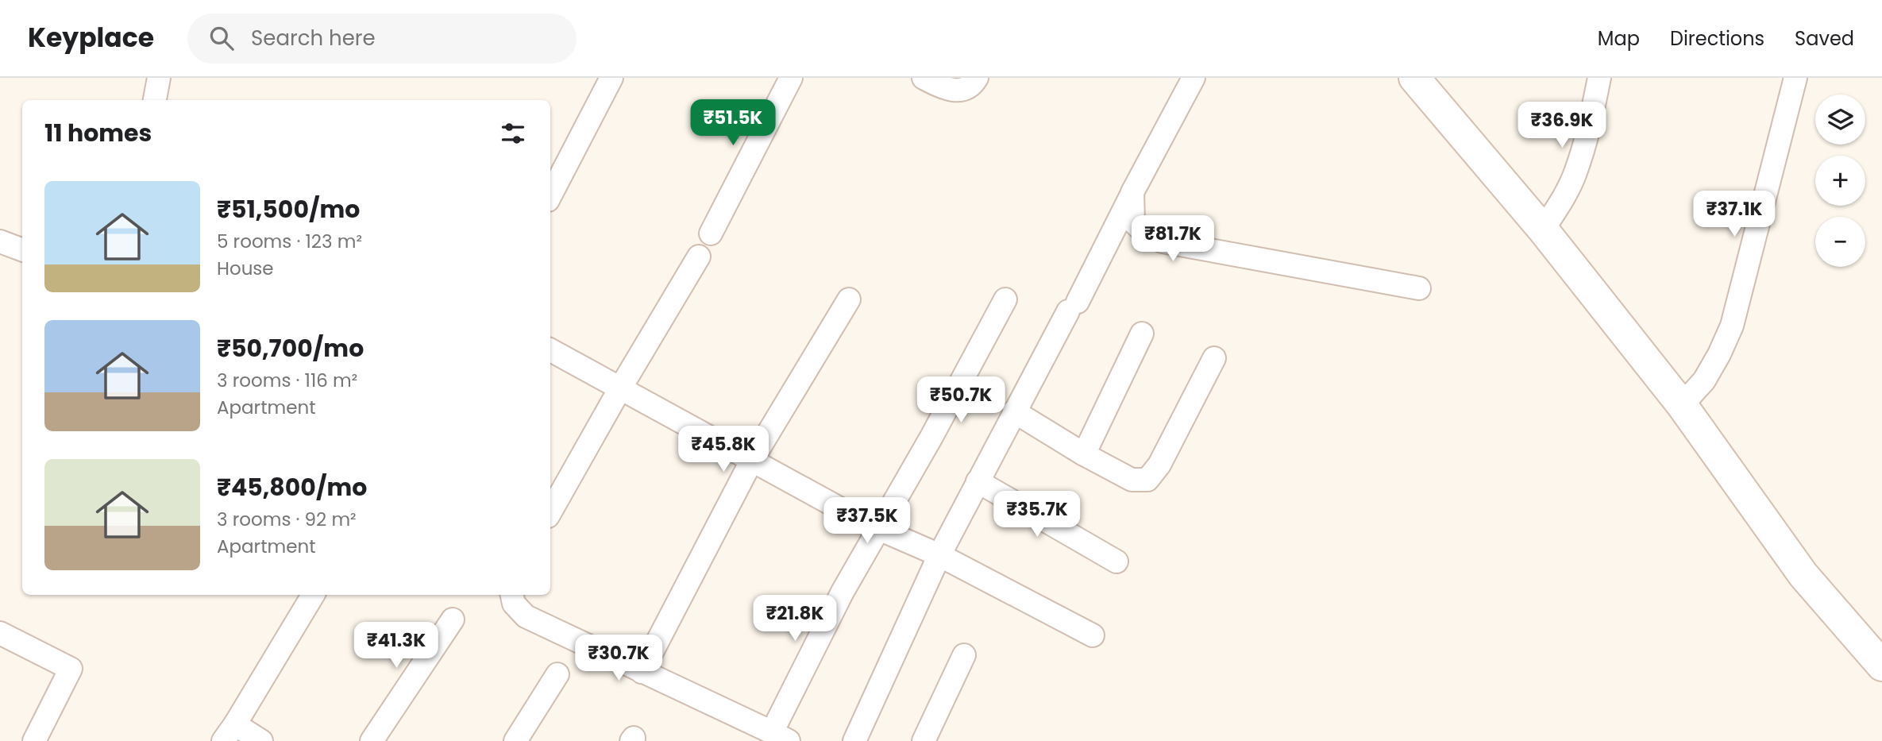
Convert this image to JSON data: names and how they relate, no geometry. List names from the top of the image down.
{
  "page": {
    "header": "Keyplace",
    "search": "Search here",
    "nav": ["Map", "Directions", "Saved"],
    "map_buttons": ["+", "−"],
    "price": [
      "₹51.5K",
      "₹36.9K",
      "₹37.1K",
      "₹81.7K",
      "₹50.7K",
      "₹45.8K",
      "₹35.7K",
      "₹37.5K",
      "₹21.8K",
      "₹41.3K",
      "₹30.7K"
    ],
    "heading": "11 homes",
    "list": [
      {
        "name": "₹51,500/mo",
        "note": "5 rooms · 123 m² · House"
      },
      {
        "name": "₹50,700/mo",
        "note": "3 rooms · 116 m² · Apartment"
      },
      {
        "name": "₹45,800/mo",
        "note": "3 rooms · 92 m² · Apartment"
      }
    ]
  }
}
